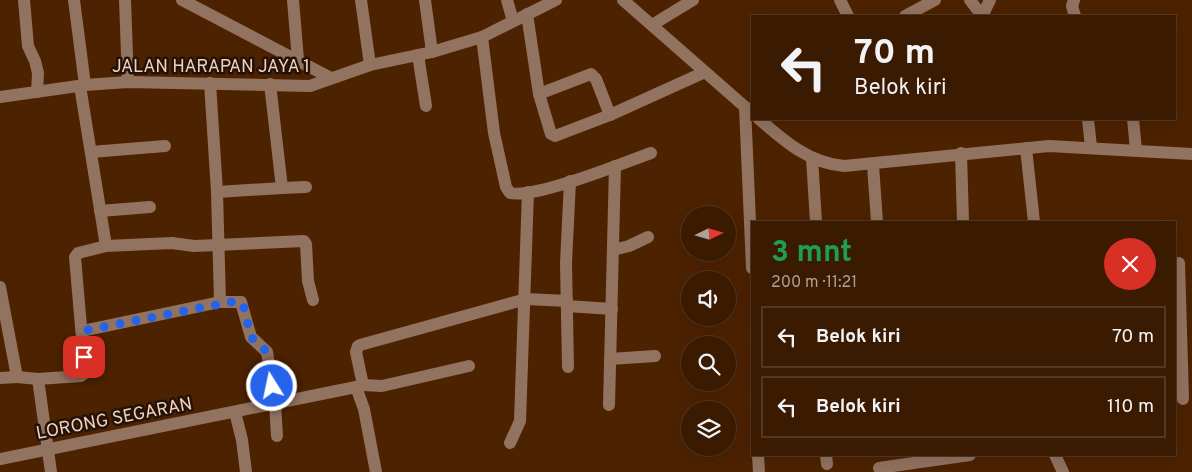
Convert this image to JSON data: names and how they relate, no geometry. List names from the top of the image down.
{
  "streets": {
    "street": ["JALAN HARAPAN JAYA 1", "LORONG SEGARAN"]
  },
  "north": "right",
  "page": {
    "turn": ["70 m", "Belok kiri"],
    "heading": ["3 mnt", "200 m · 11:21"],
    "list": [
      {
        "name": "Belok kiri",
        "value": "70 m"
      },
      {
        "name": "Belok kiri",
        "value": "110 m"
      }
    ]
  }
}
